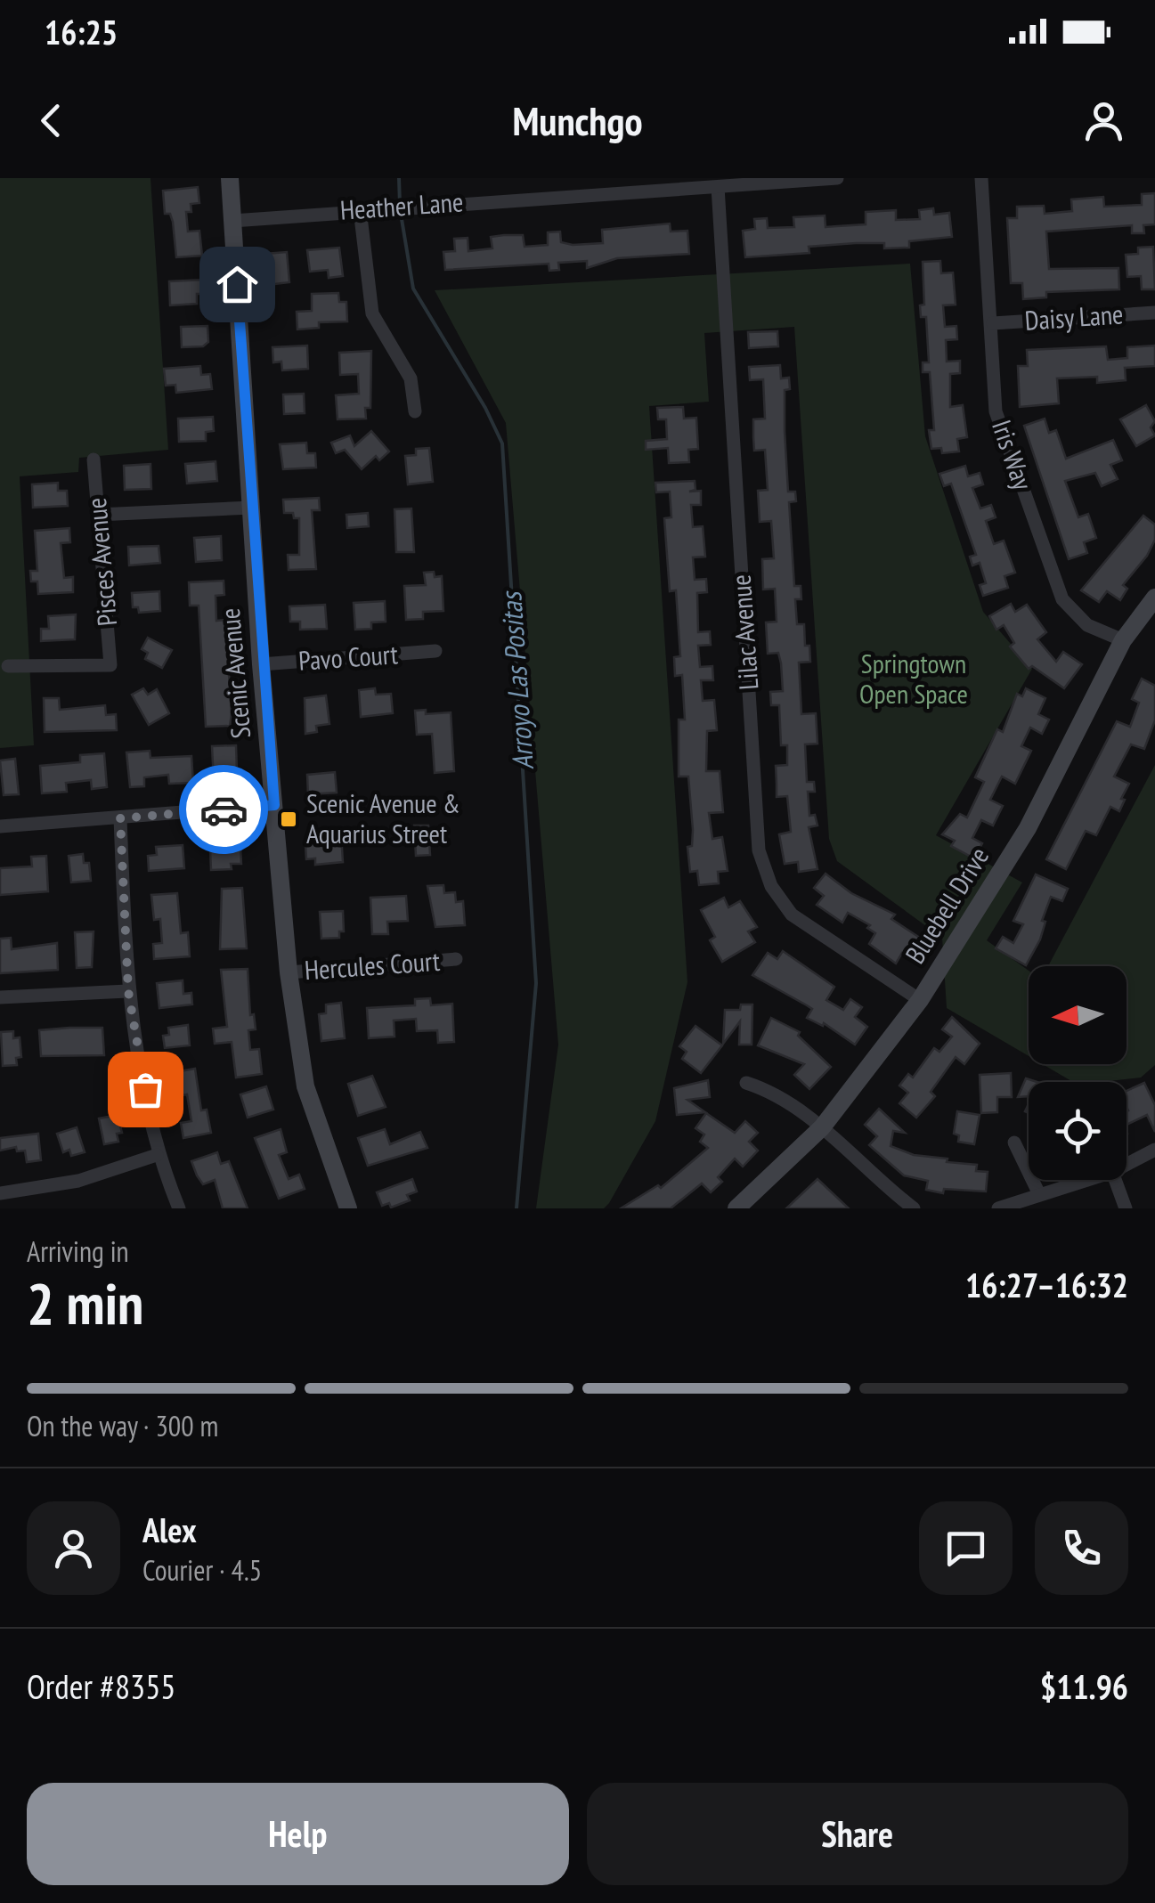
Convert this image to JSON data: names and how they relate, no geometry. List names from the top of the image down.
{
  "streets": {
    "street": [
      "Heather Lane",
      "Daisy Lane",
      "Iris Way",
      "Pisces Avenue",
      "Lilac Avenue",
      "Pavo Court",
      "Scenic Avenue",
      "Bluebell Drive",
      "Hercules Court"
    ]
  },
  "crossings": [
    ["Heather Lane", "Lilac Avenue"],
    ["Heather Lane", "Scenic Avenue"],
    ["Daisy Lane", "Iris Way"],
    ["Iris Way", "Bluebell Drive"],
    ["Lilac Avenue", "Bluebell Drive"],
    ["Pavo Court", "Scenic Avenue"],
    ["Scenic Avenue", "Hercules Court"]
  ],
  "water": ["Arroyo Las Positas"],
  "parks": ["Springtown Open Space"],
  "places": {
    "transit": ["Scenic Avenue & Aquarius Street"]
  },
  "north": "left",
  "page": {
    "status": "16:25",
    "header": "Munchgo",
    "heading": ["2 min", "Arriving in", "16:27–16:32"],
    "panel": [
      "Alex",
      "Courier · 4.5",
      "Order #8355",
      "$11.96"
    ],
    "bar": "On the way · 300 m",
    "buttons": ["Help", "Share"]
  }
}
